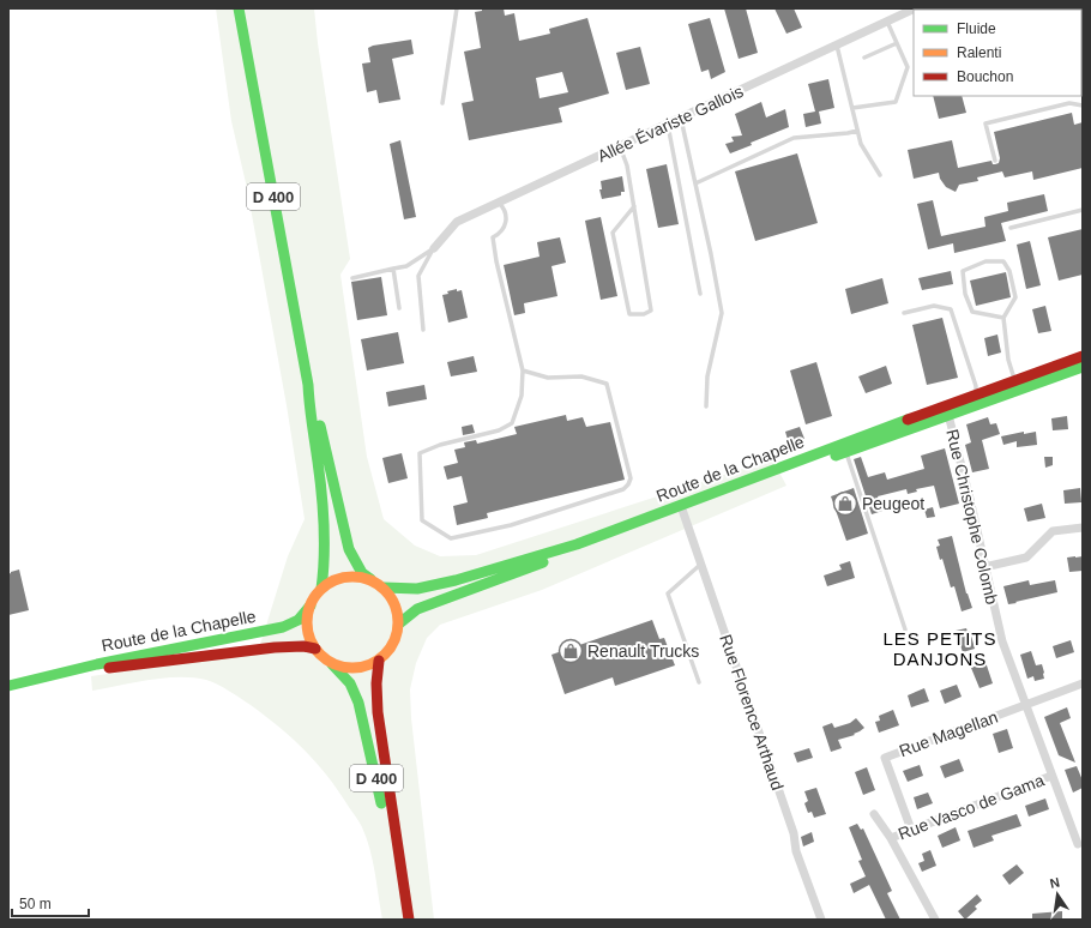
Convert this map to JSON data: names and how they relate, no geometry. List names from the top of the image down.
{
  "streets": {
    "main road": ["D 400", "Route de la Chapelle"],
    "street": [
      "Allée Évariste Gallois",
      "Rue Christophe Colomb",
      "Rue Florence Arthaud",
      "Rue Magellan",
      "Rue Vasco de Gama"
    ]
  },
  "crossings": [
    ["D 400", "Route de la Chapelle"],
    ["Route de la Chapelle", "Rue Christophe Colomb"],
    ["Route de la Chapelle", "Rue Florence Arthaud"],
    ["Rue Christophe Colomb", "Rue Magellan"],
    ["Rue Christophe Colomb", "Rue Vasco de Gama"],
    ["Rue Magellan", "Rue Vasco de Gama"]
  ],
  "districts": ["LES PETITS DANJONS"],
  "places": {
    "shop": ["Peugeot", "Renault Trucks"]
  },
  "legend": ["Fluide", "Ralenti", "Bouchon"],
  "scale_bar": "50 m",
  "north": "top"
}
